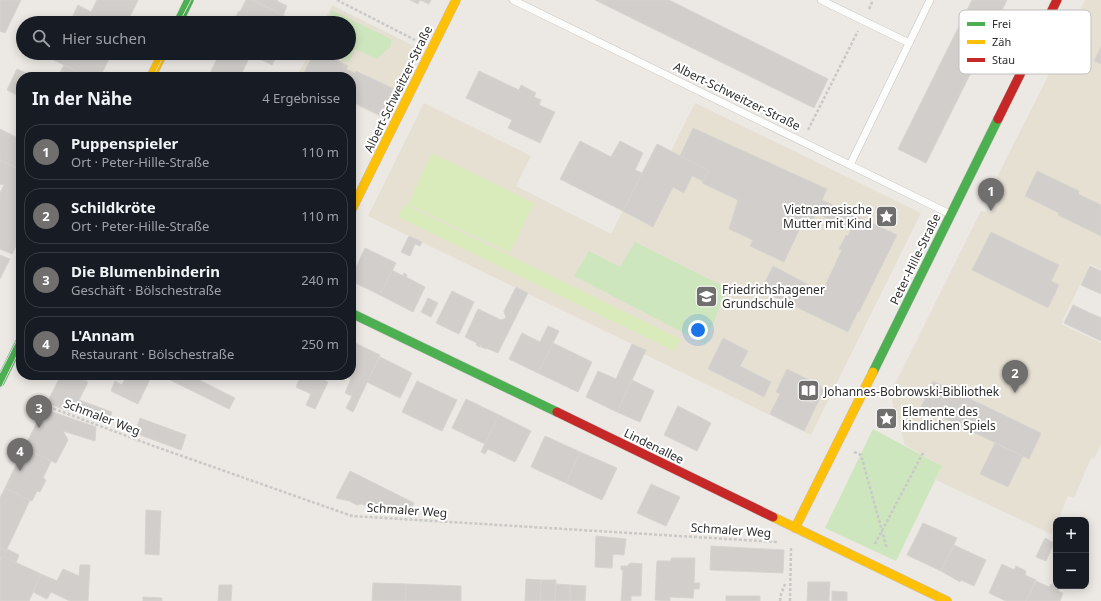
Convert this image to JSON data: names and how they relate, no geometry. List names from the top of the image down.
{
  "streets": {
    "street": ["Albert-Schweitzer-Straße", "Peter-Hille-Straße", "Lindenallee"],
    "path": ["Schmaler Weg"]
  },
  "crossings": [
    ["Albert-Schweitzer-Straße", "Peter-Hille-Straße"],
    ["Peter-Hille-Straße", "Lindenallee"]
  ],
  "places": {
    "place": ["Vietnamesische Mutter mit Kind", "Elemente des kindlichen Spiels"],
    "school or university": ["Friedrichshagener Grundschule"],
    "library": ["Johannes-Bobrowski-Bibliothek"]
  },
  "legend": ["Frei", "Zäh", "Stau"],
  "page": {
    "search": "Hier suchen",
    "heading": ["In der Nähe", "4 Ergebnisse"],
    "list": [
      {
        "mark": "1",
        "name": "Puppenspieler",
        "note": "Ort · Peter-Hille-Straße",
        "value": "110 m"
      },
      {
        "mark": "2",
        "name": "Schildkröte",
        "note": "Ort · Peter-Hille-Straße",
        "value": "110 m"
      },
      {
        "mark": "3",
        "name": "Die Blumenbinderin",
        "note": "Geschäft · Bölschestraße",
        "value": "240 m"
      },
      {
        "mark": "4",
        "name": "L'Annam",
        "note": "Restaurant · Bölschestraße",
        "value": "250 m"
      }
    ],
    "pins": [
      "1",
      "2",
      "3",
      "4"
    ],
    "map_buttons": ["+", "−"]
  }
}
